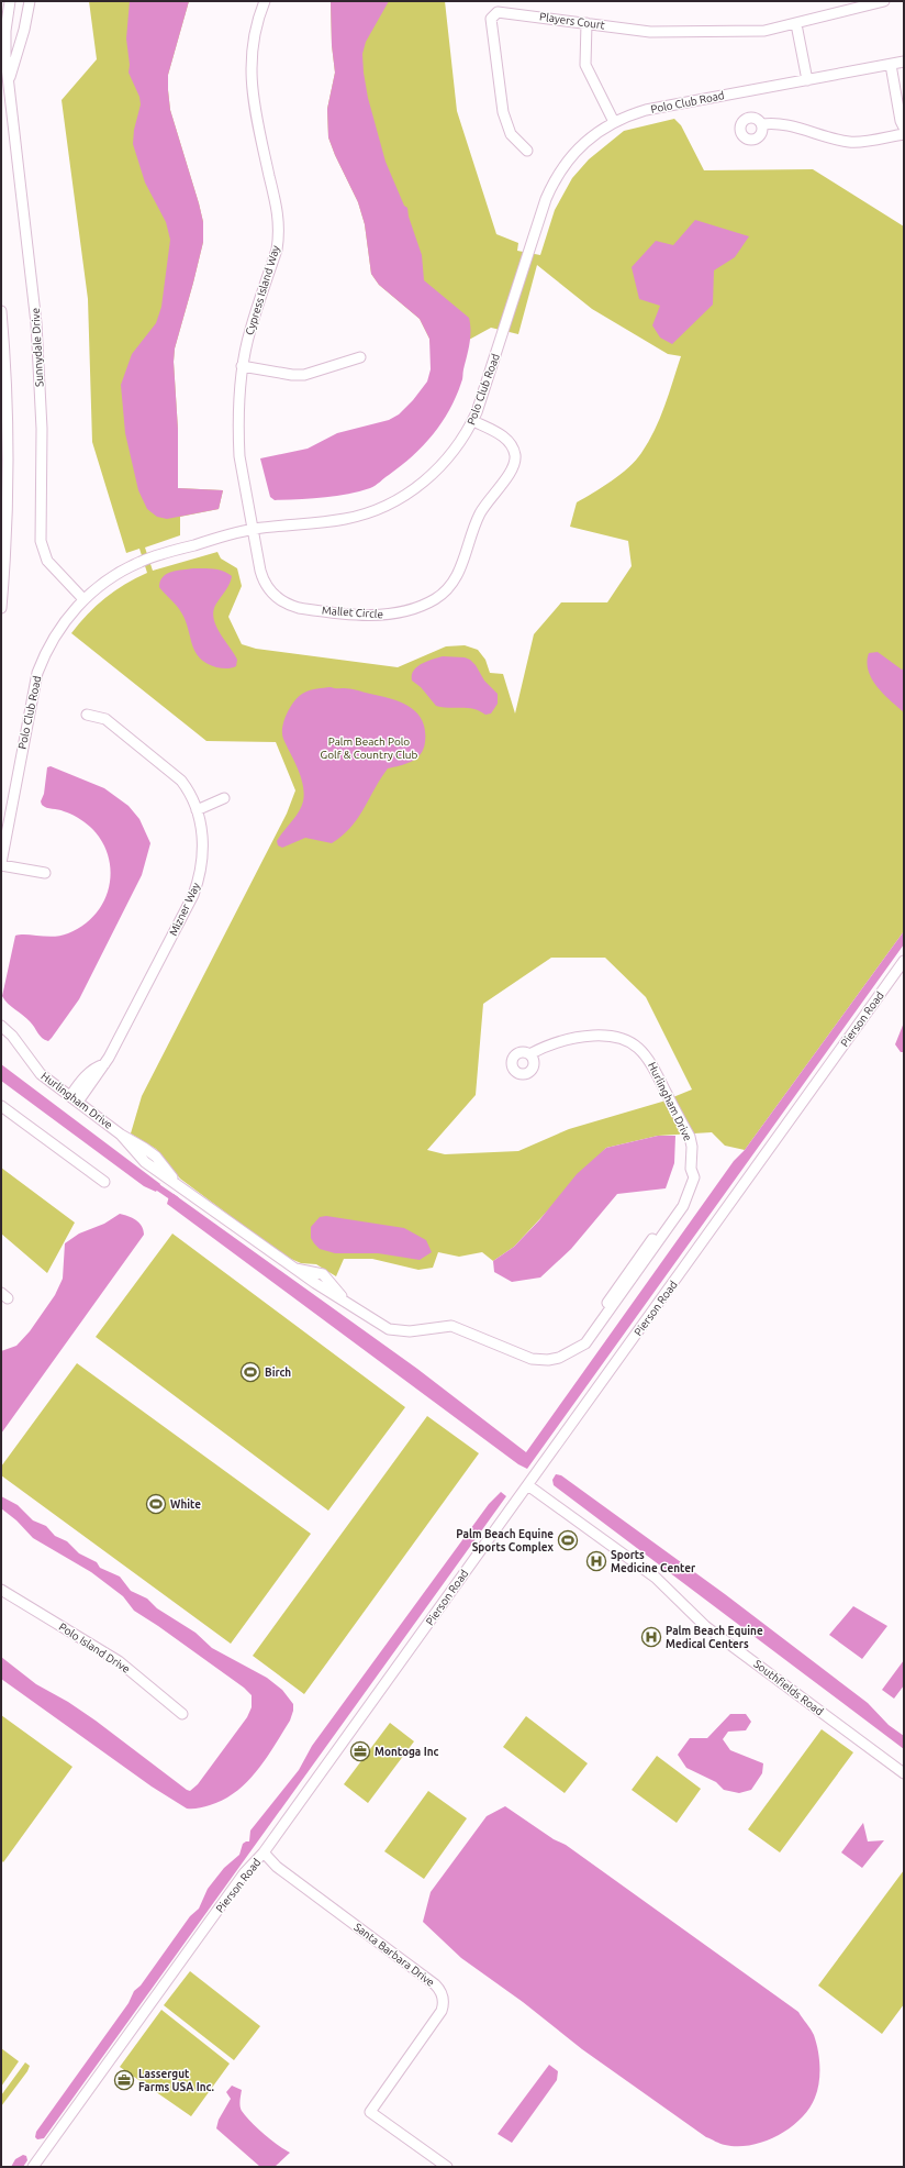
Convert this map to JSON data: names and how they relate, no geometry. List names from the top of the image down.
{
  "streets": {
    "street": [
      "Players Court",
      "Polo Club Road",
      "Cypress Island Way",
      "Sunnydale Drive",
      "Mallet Circle",
      "Mizner Way",
      "Pierson Road",
      "Hurlingham Drive",
      "Polo Island Drive",
      "Southfields Road",
      "Santa Barbara Drive"
    ]
  },
  "crossings": [
    ["Polo Club Road", "Cypress Island Way"],
    ["Polo Club Road", "Sunnydale Drive"],
    ["Polo Club Road", "Mallet Circle"],
    ["Cypress Island Way", "Mallet Circle"],
    ["Mizner Way", "Hurlingham Drive"],
    ["Pierson Road", "Southfields Road"],
    ["Pierson Road", "Santa Barbara Drive"]
  ],
  "parks": ["Palm Beach Polo Golf & Country Club"],
  "places": {
    "sports": ["Birch", "White", "Palm Beach Equine Sports Complex"],
    "hospital": ["Sports Medicine Center", "Palm Beach Equine Medical Centers"],
    "office": ["Montoga Inc", "Lassergut Farms USA Inc."]
  }
}
